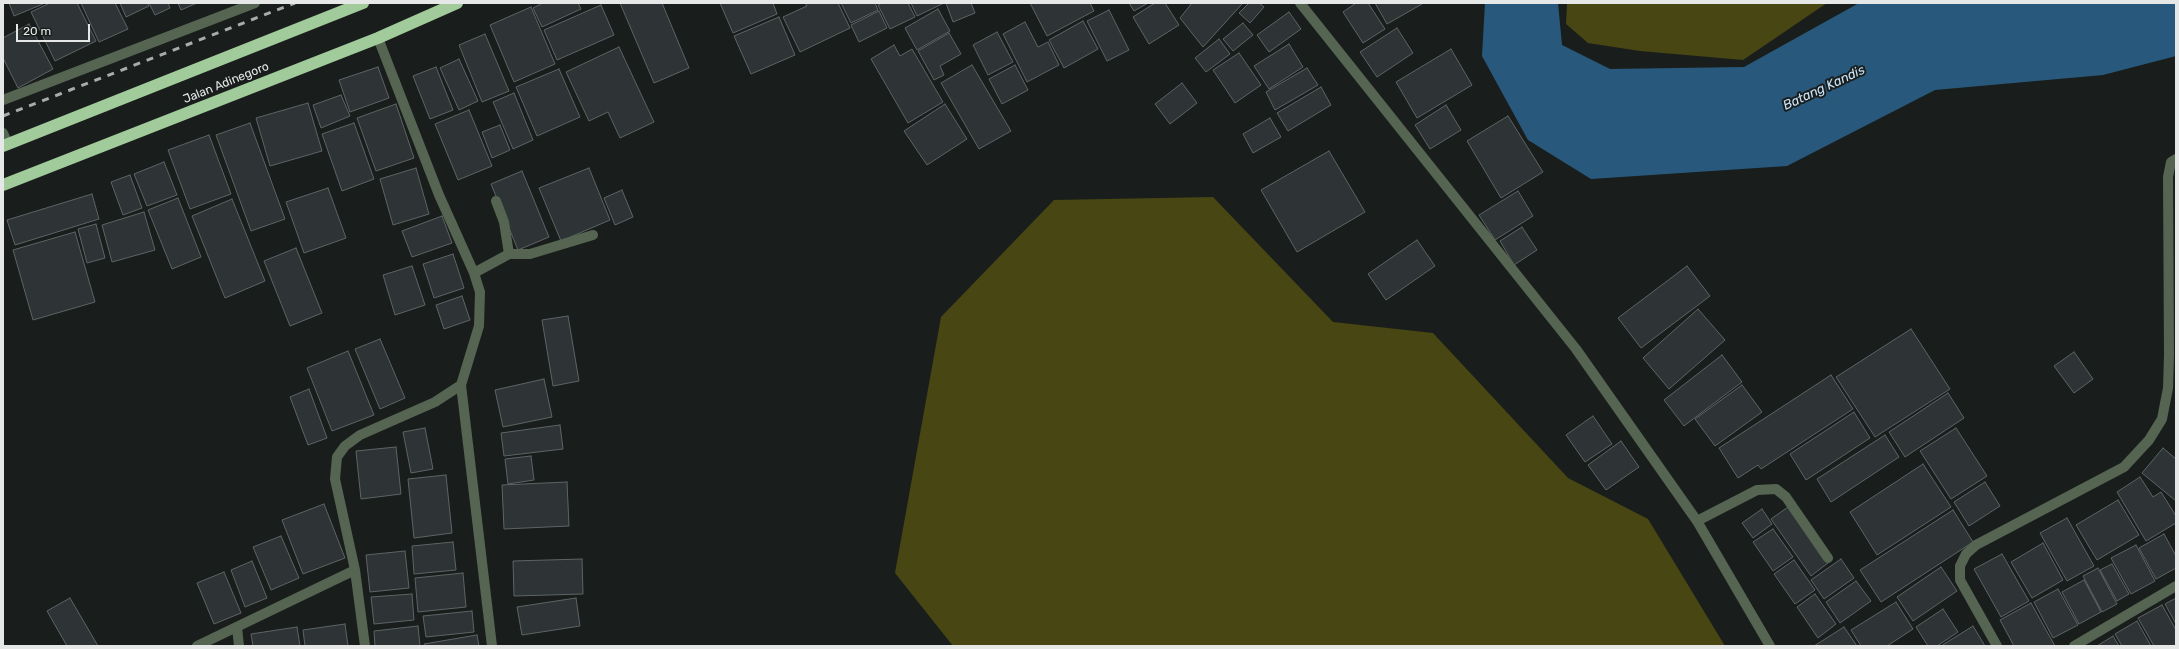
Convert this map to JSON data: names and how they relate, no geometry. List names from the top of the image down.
{
  "streets": {
    "highway": ["Jalan Adinegoro"]
  },
  "water": ["Batang Kandis"],
  "scale_bar": "20 m"
}
